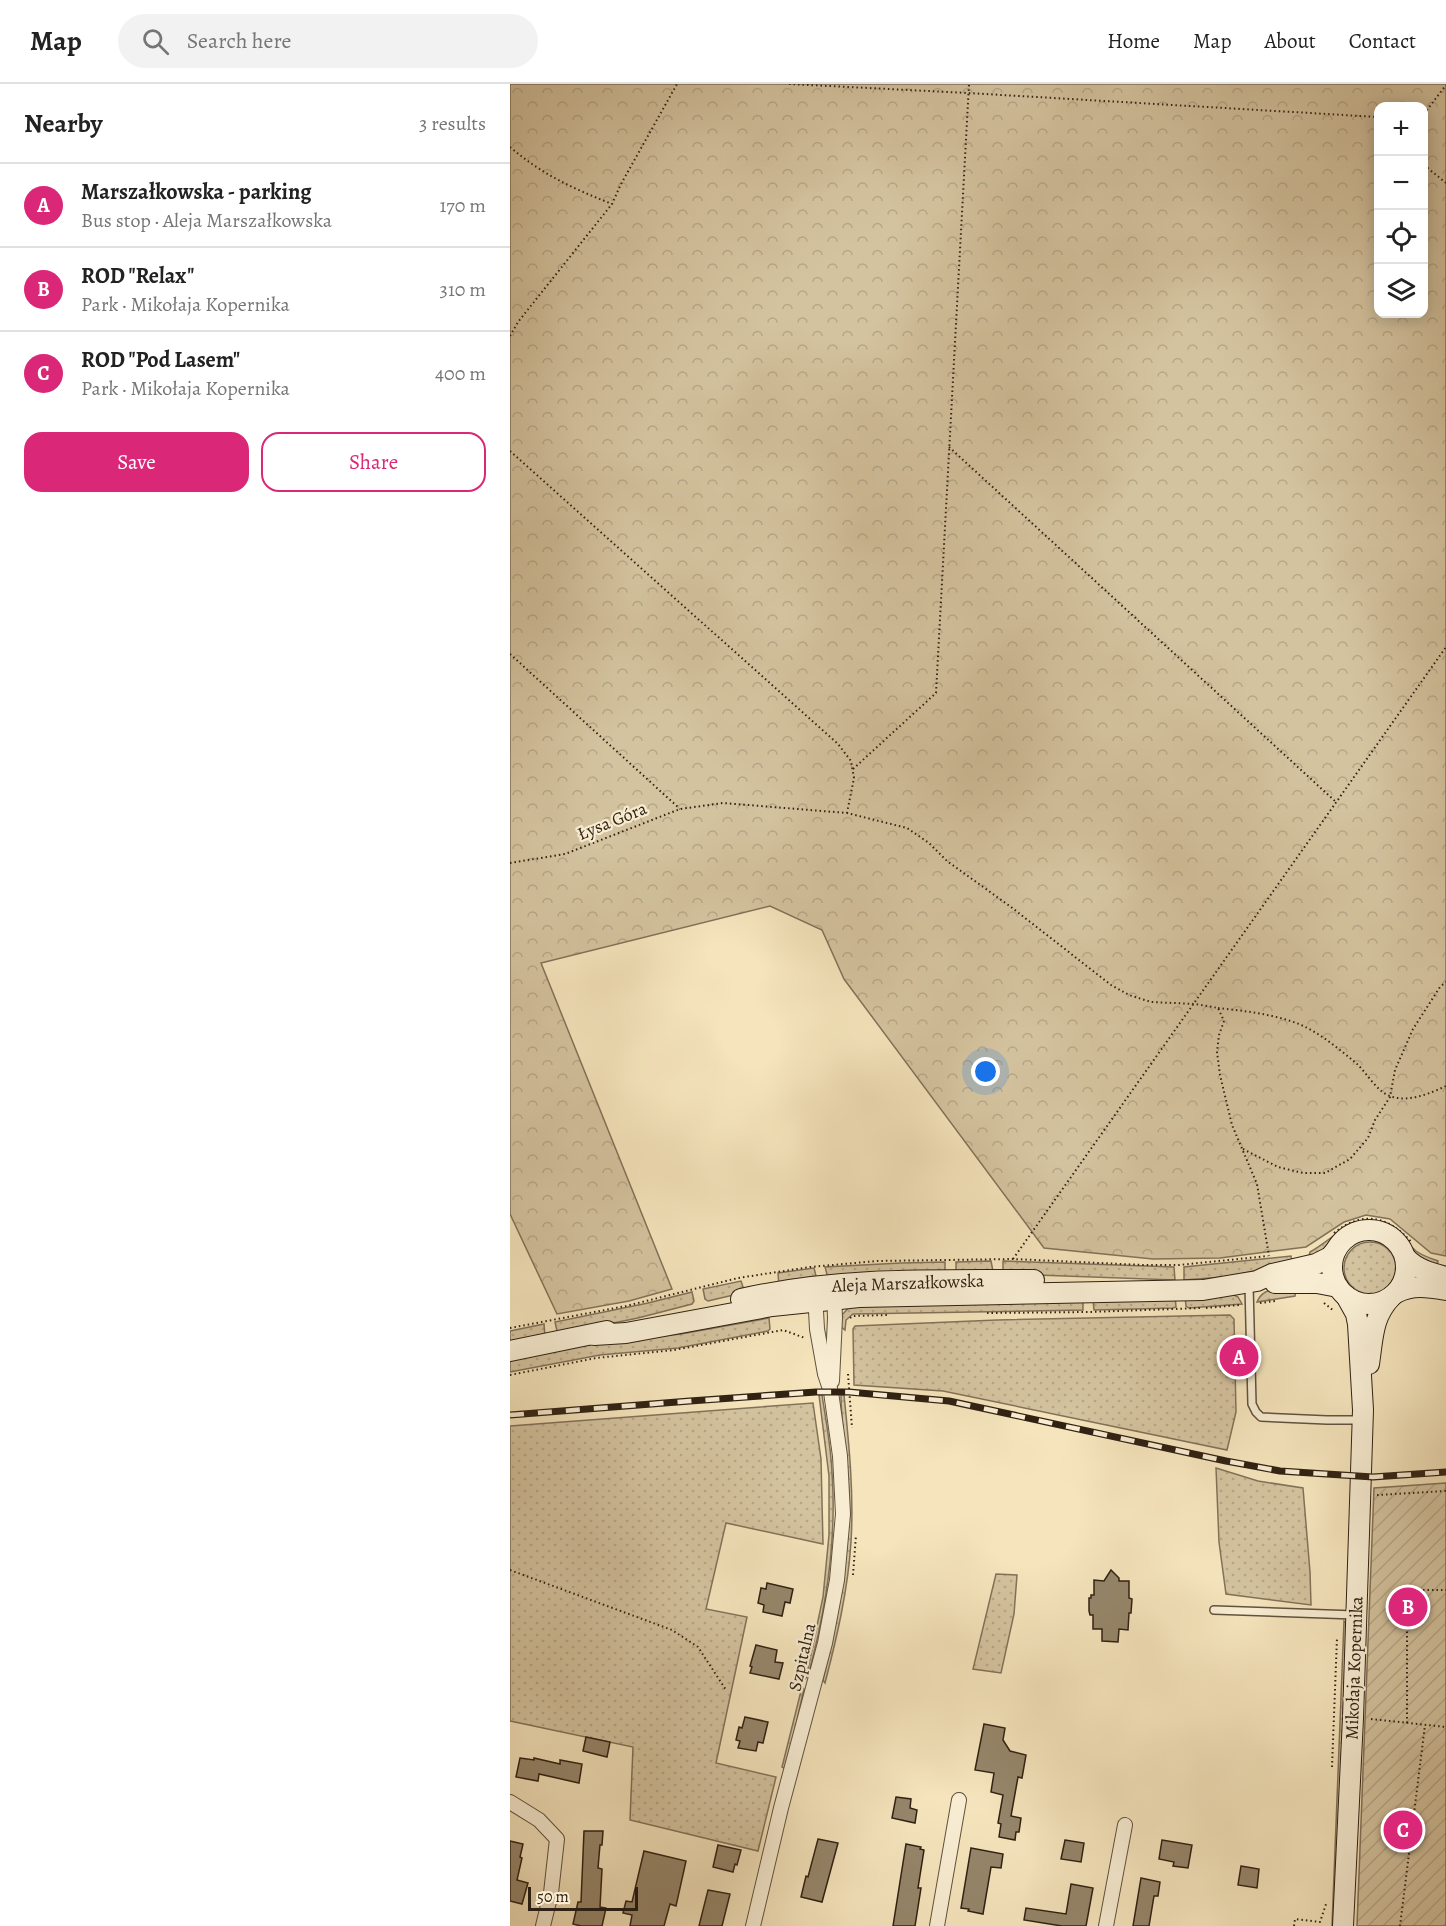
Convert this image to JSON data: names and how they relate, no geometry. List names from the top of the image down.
{
  "streets": {
    "main road": ["Aleja Marszałkowska", "Mikołaja Kopernika"],
    "street": ["Szpitalna"],
    "path": ["Łysa Góra"]
  },
  "crossings": [
    ["Aleja Marszałkowska", "Szpitalna"],
    ["Aleja Marszałkowska", "Mikołaja Kopernika"]
  ],
  "scale_bar": "50 m",
  "page": {
    "header": "Map",
    "search": "Search here",
    "nav": [
      "Home",
      "Map",
      "About",
      "Contact"
    ],
    "heading": ["Nearby", "3 results"],
    "map_buttons": ["+", "−"],
    "list": [
      {
        "mark": "A",
        "name": "Marszałkowska - parking",
        "note": "Bus stop · Aleja Marszałkowska",
        "value": "170 m"
      },
      {
        "mark": "B",
        "name": "ROD \"Relax\"",
        "note": "Park · Mikołaja Kopernika",
        "value": "310 m"
      },
      {
        "mark": "C",
        "name": "ROD \"Pod Lasem\"",
        "note": "Park · Mikołaja Kopernika",
        "value": "400 m"
      }
    ],
    "buttons": ["Save", "Share"],
    "pins": ["A", "B", "C"],
    "scale": "50 m"
  }
}
